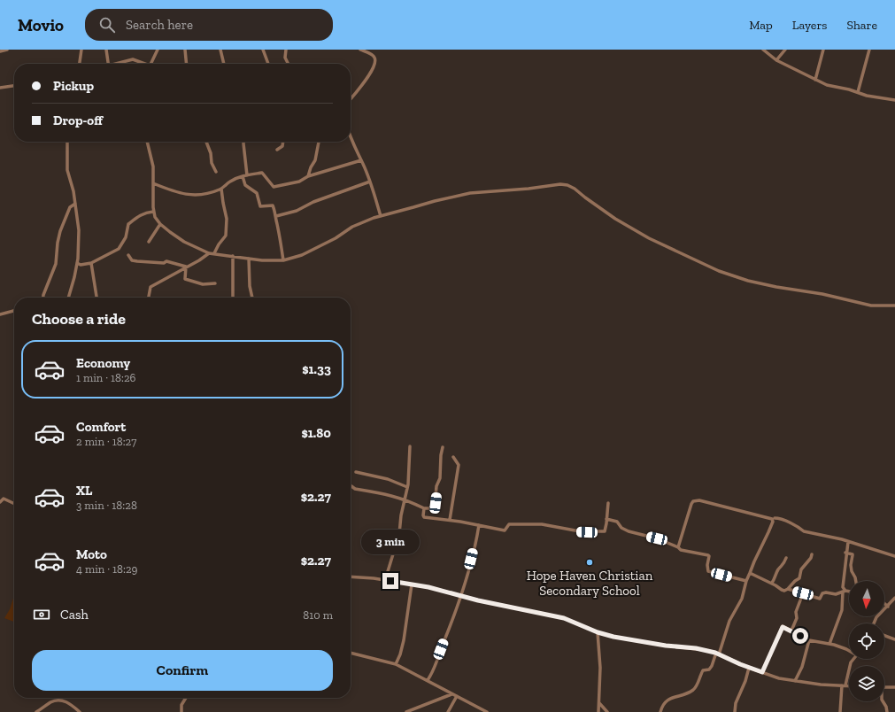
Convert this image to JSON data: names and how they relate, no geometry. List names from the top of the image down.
{
  "places": ["Hope Haven Christian Secondary School"],
  "north": "bottom",
  "page": {
    "header": "Movio",
    "search": "Search here",
    "nav": ["Map", "Layers", "Share"],
    "banner": ["Pickup", "Drop-off"],
    "heading": "Choose a ride",
    "list": [
      {
        "name": "Economy",
        "note": "1 min · 18:26",
        "value": "$1.33"
      },
      {
        "name": "Comfort",
        "note": "2 min · 18:27",
        "value": "$1.80"
      },
      {
        "name": "XL",
        "note": "3 min · 18:28",
        "value": "$2.27"
      },
      {
        "name": "Moto",
        "note": "4 min · 18:29",
        "value": "$2.27"
      }
    ],
    "bubble": "3 min",
    "pay": ["Cash", "810 m"],
    "buttons": "Confirm"
  }
}
